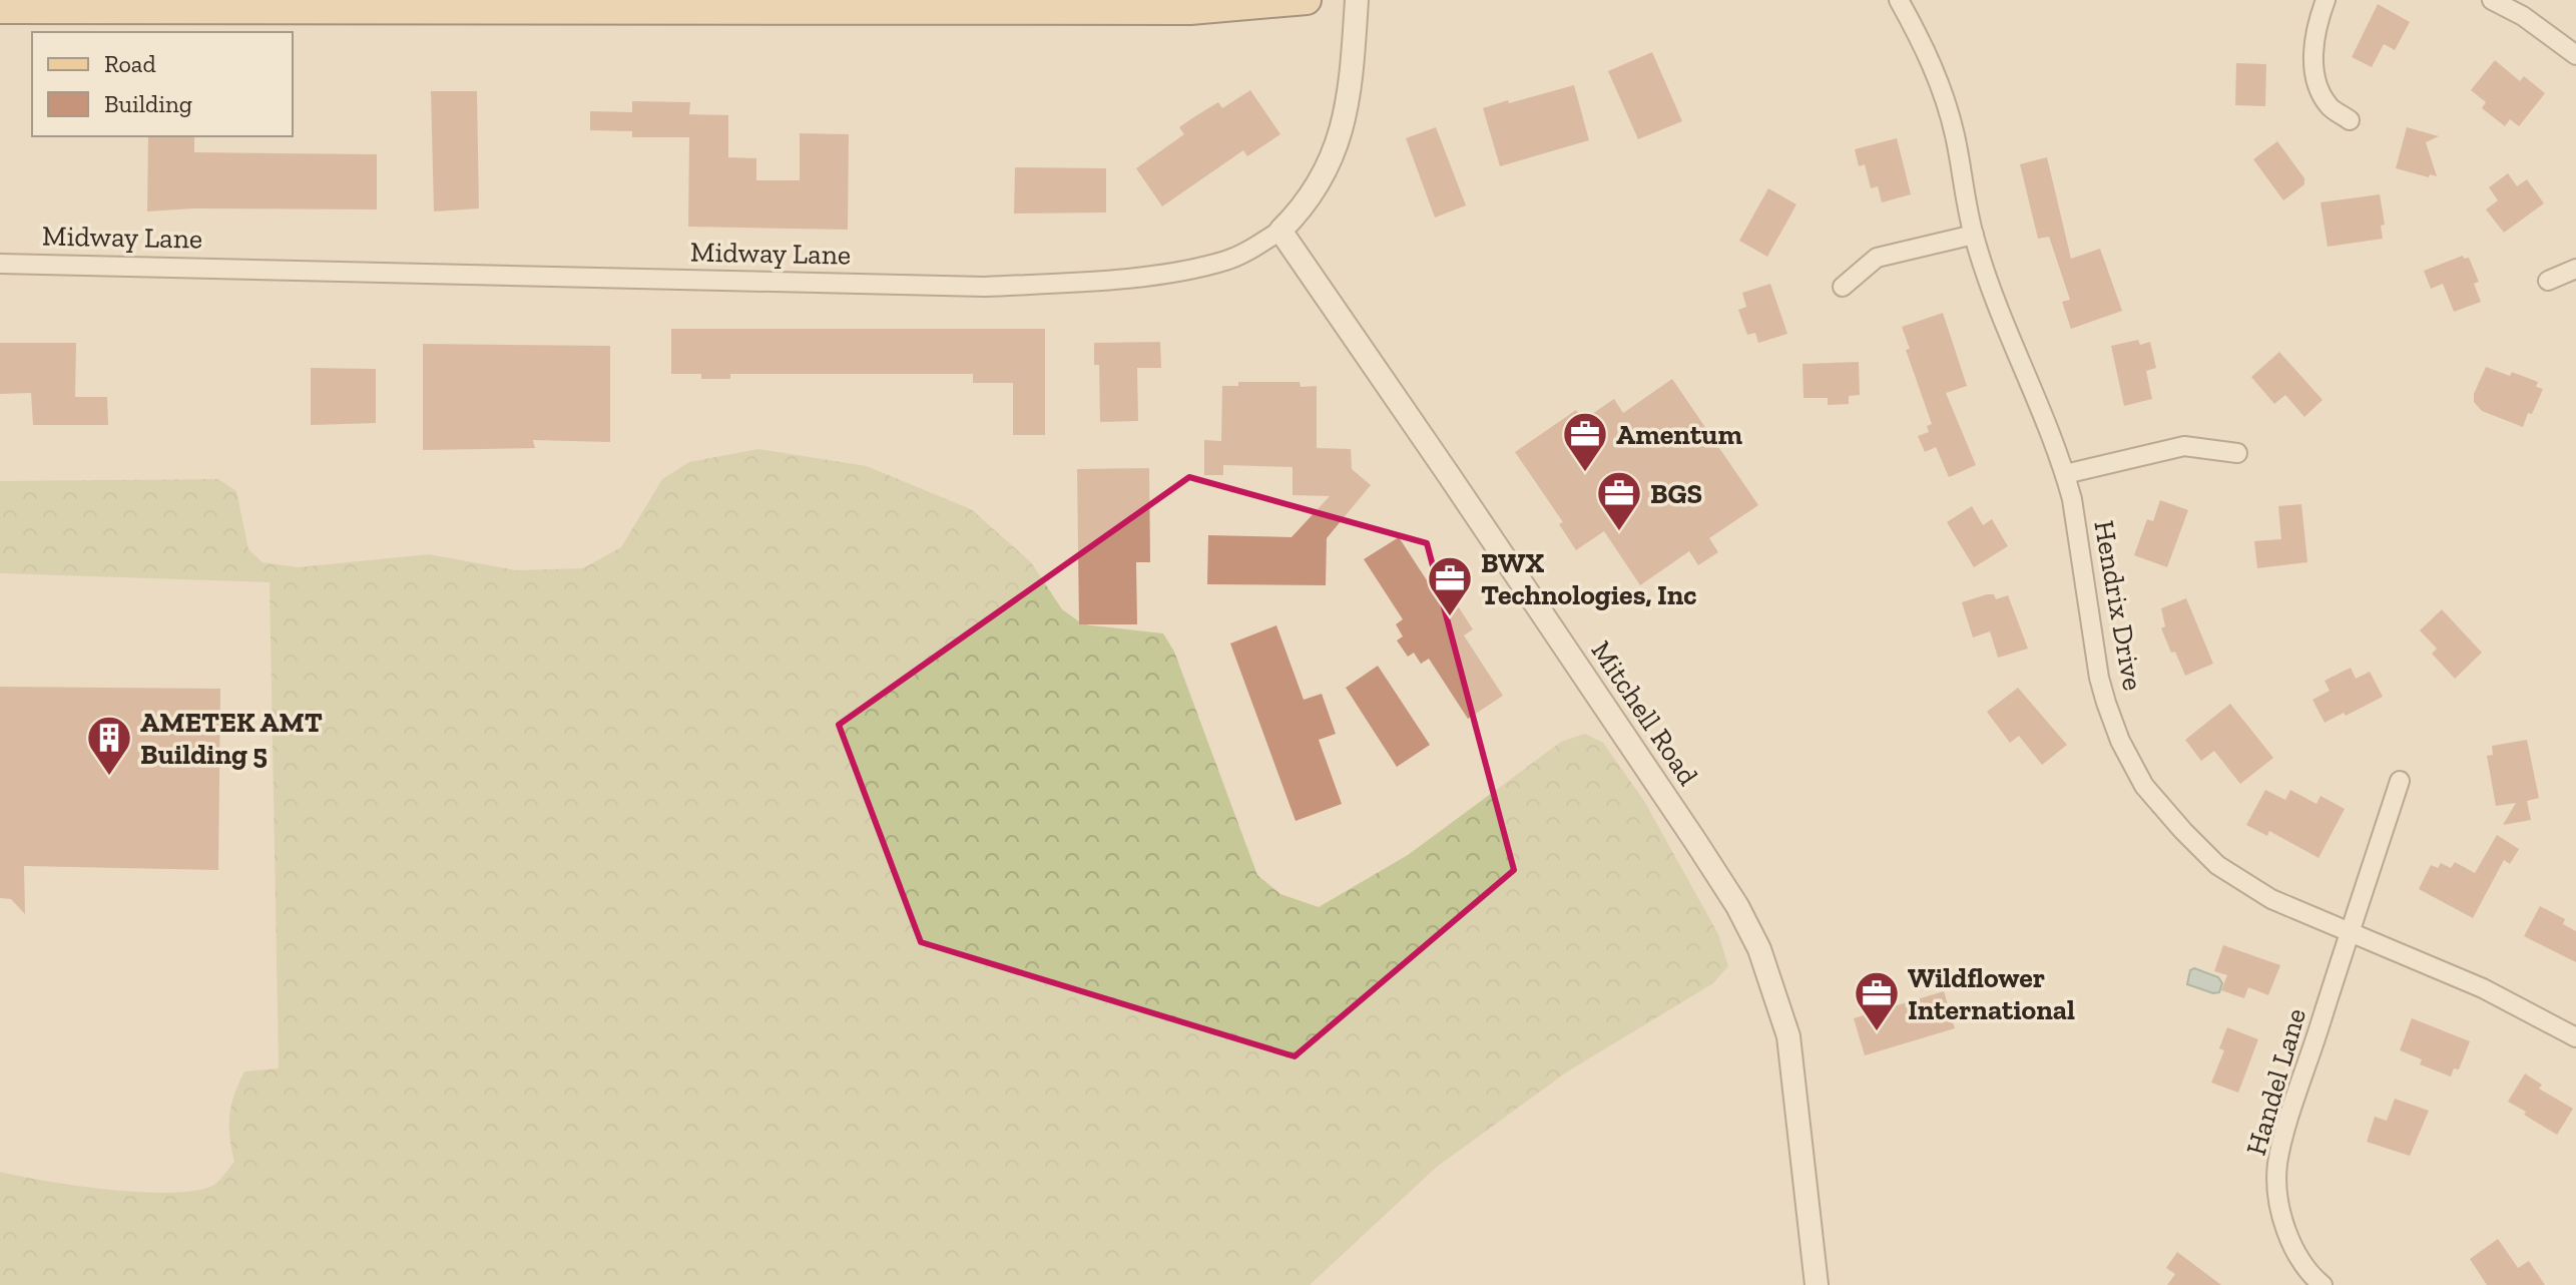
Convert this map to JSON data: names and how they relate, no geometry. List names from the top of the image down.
{
  "streets": {
    "street": [
      "Midway Lane",
      "Hendrix Drive",
      "Mitchell Road",
      "Handel Lane"
    ]
  },
  "crossings": [
    ["Midway Lane", "Mitchell Road"],
    ["Hendrix Drive", "Handel Lane"]
  ],
  "places": {
    "office": [
      "Amentum",
      "BGS",
      "BWX Technologies, Inc",
      "Wildflower International"
    ],
    "building": ["AMETEK AMT Building 5"]
  },
  "legend": ["Road", "Building"]
}
